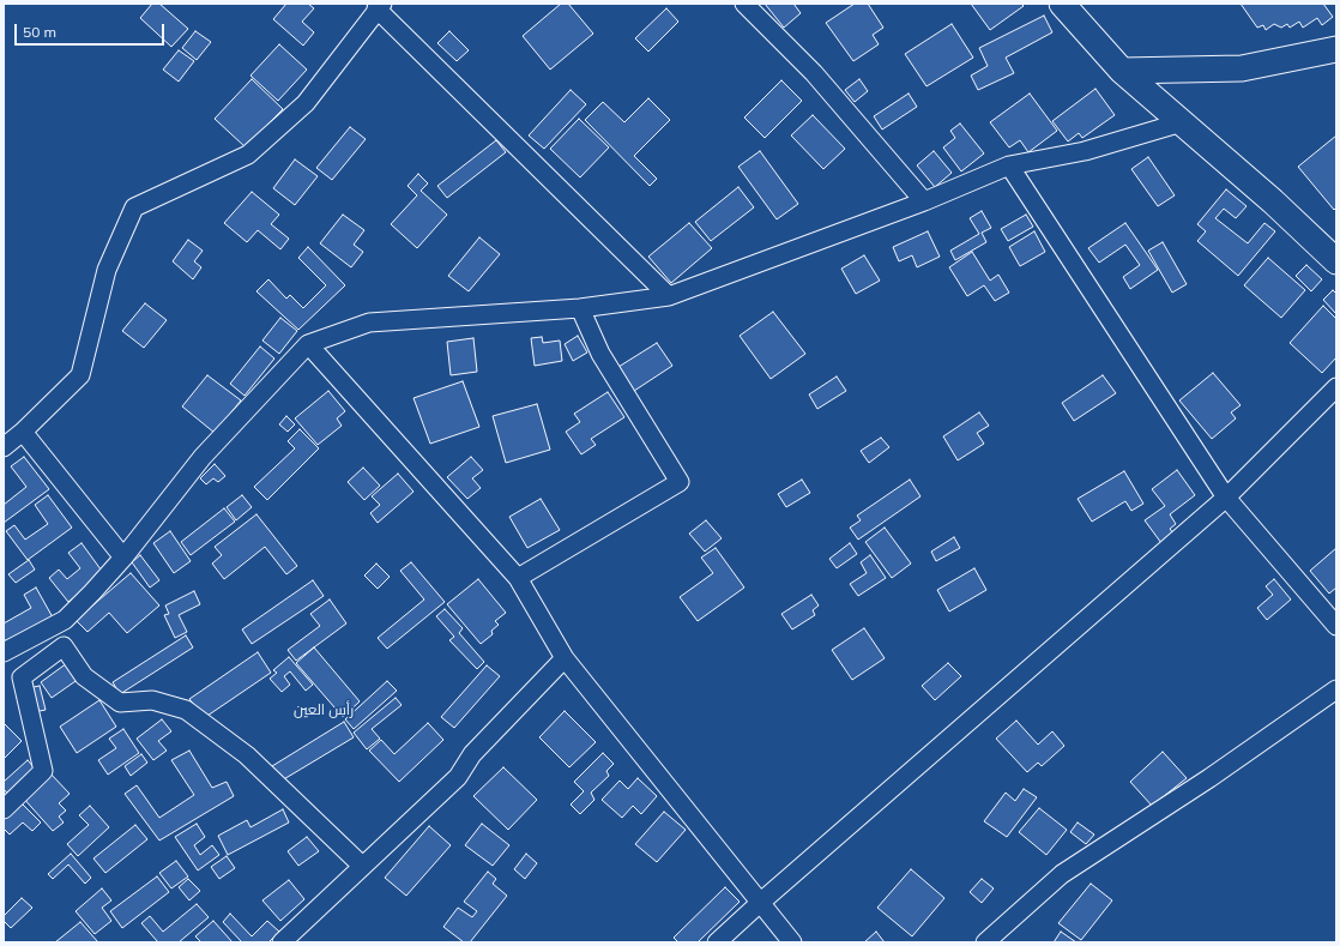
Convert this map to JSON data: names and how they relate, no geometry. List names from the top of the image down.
{
  "districts": ["رأس العين"],
  "scale_bar": "50 m"
}
